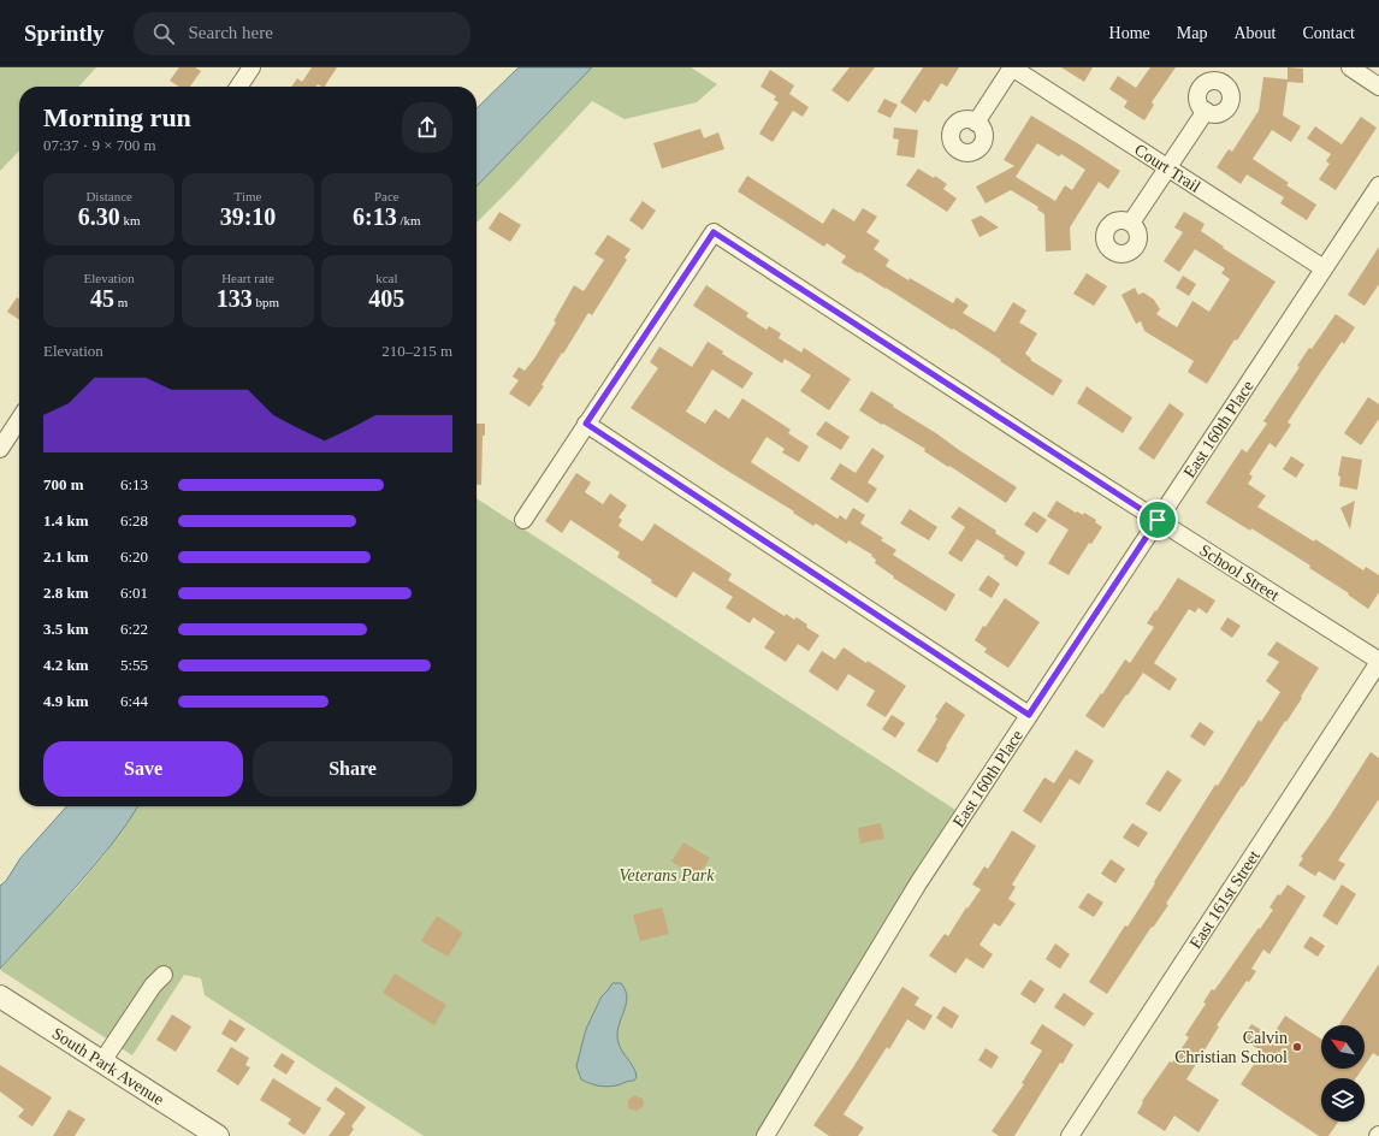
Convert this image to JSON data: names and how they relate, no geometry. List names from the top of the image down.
{
  "streets": {
    "street": [
      "Court Trail",
      "East 160th Place",
      "School Street",
      "East 161st Street",
      "South Park Avenue"
    ]
  },
  "crossings": [
    ["Court Trail", "East 160th Place"],
    ["East 160th Place", "School Street"],
    ["School Street", "East 161st Street"]
  ],
  "parks": ["Veterans Park"],
  "places": ["Calvin Christian School"],
  "north": "top left",
  "page": {
    "header": "Sprintly",
    "search": "Search here",
    "nav": [
      "Home",
      "Map",
      "About",
      "Contact"
    ],
    "heading": ["Morning run", "07:37 · 9 × 700 m"],
    "stats": [
      ["Distance", "6.30 km"],
      ["Time", "39:10"],
      ["Pace", "6:13 /km"],
      ["Elevation", "45 m"],
      ["Heart rate", "133 bpm"],
      ["kcal", "405"]
    ],
    "chart": ["Elevation", "210–215 m"],
    "list": [
      {
        "name": "700 m",
        "note": "6:13"
      },
      {
        "name": "1.4 km",
        "note": "6:28"
      },
      {
        "name": "2.1 km",
        "note": "6:20"
      },
      {
        "name": "2.8 km",
        "note": "6:01"
      },
      {
        "name": "3.5 km",
        "note": "6:22"
      },
      {
        "name": "4.2 km",
        "note": "5:55"
      },
      {
        "name": "4.9 km",
        "note": "6:44"
      }
    ],
    "buttons": ["Save", "Share"]
  }
}
